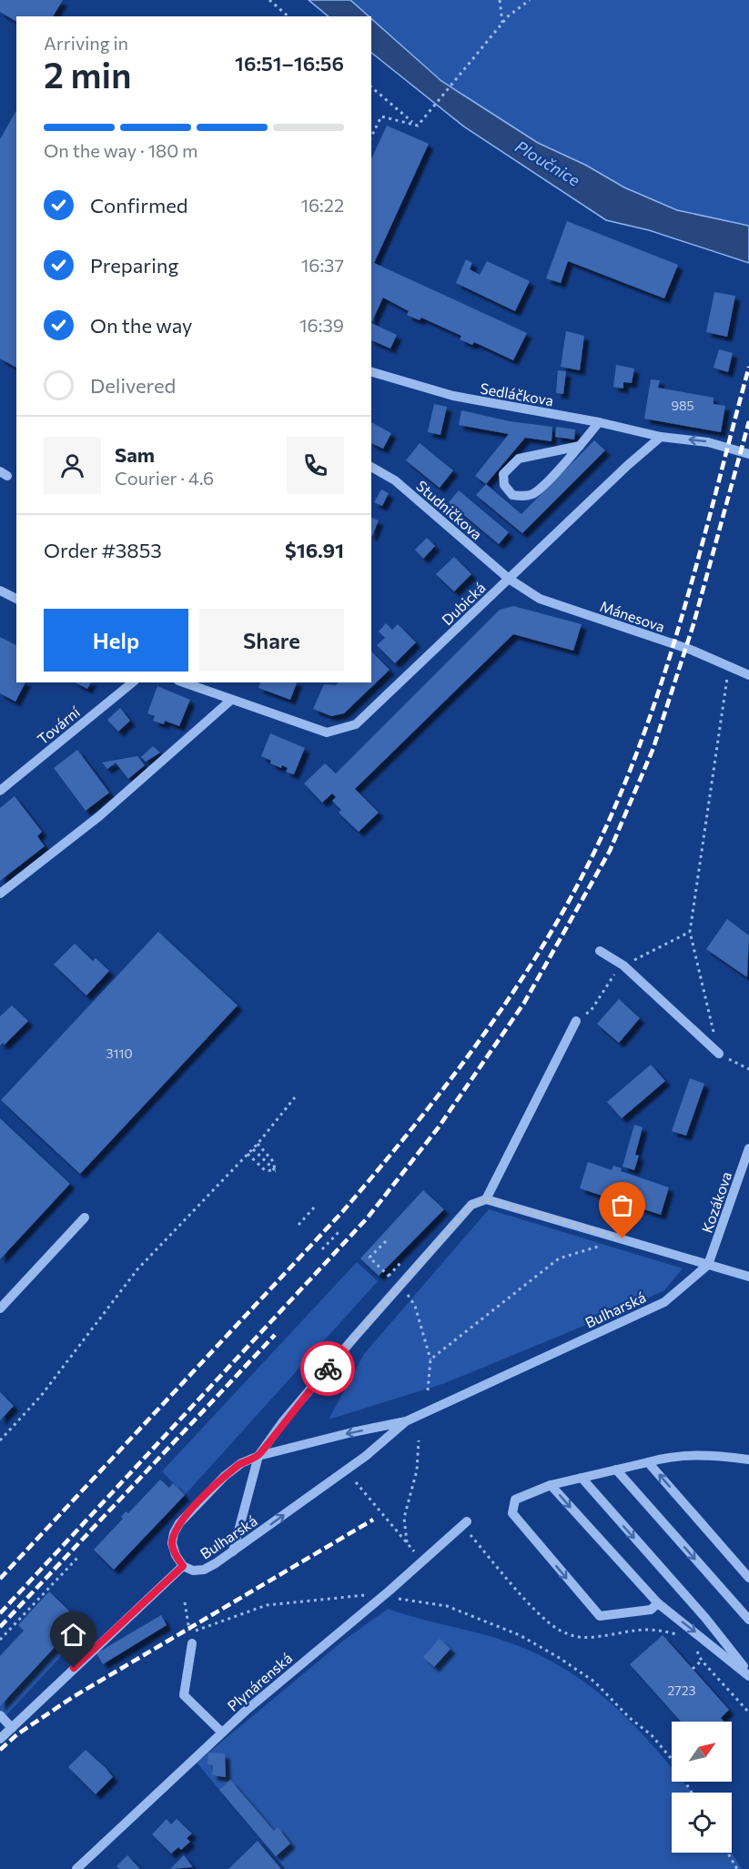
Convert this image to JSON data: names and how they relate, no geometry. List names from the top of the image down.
{
  "streets": {
    "street": [
      "Sedláčkova",
      "Studničkova",
      "Dubická",
      "Mánesova",
      "Tovární",
      "Kozákova",
      "Bulharská",
      "Plynárenská"
    ]
  },
  "crossings": [
    ["Sedláčkova", "Dubická"],
    ["Studničkova", "Dubická"],
    ["Studničkova", "Mánesova"],
    ["Dubická", "Mánesova"],
    ["Kozákova", "Bulharská"]
  ],
  "water": ["Ploučnice"],
  "house_numbers": ["985", "3110", "2723"],
  "north": "top right",
  "page": {
    "heading": ["2 min", "Arriving in", "16:51–16:56"],
    "panel": [
      "Sam",
      "Courier · 4.6",
      "Order #3853",
      "$16.91"
    ],
    "bar": "On the way · 180 m",
    "list": [
      ["Confirmed", "16:22"],
      ["Preparing", "16:37"],
      ["On the way", "16:39"],
      "Delivered"
    ],
    "buttons": ["Help", "Share"]
  }
}
